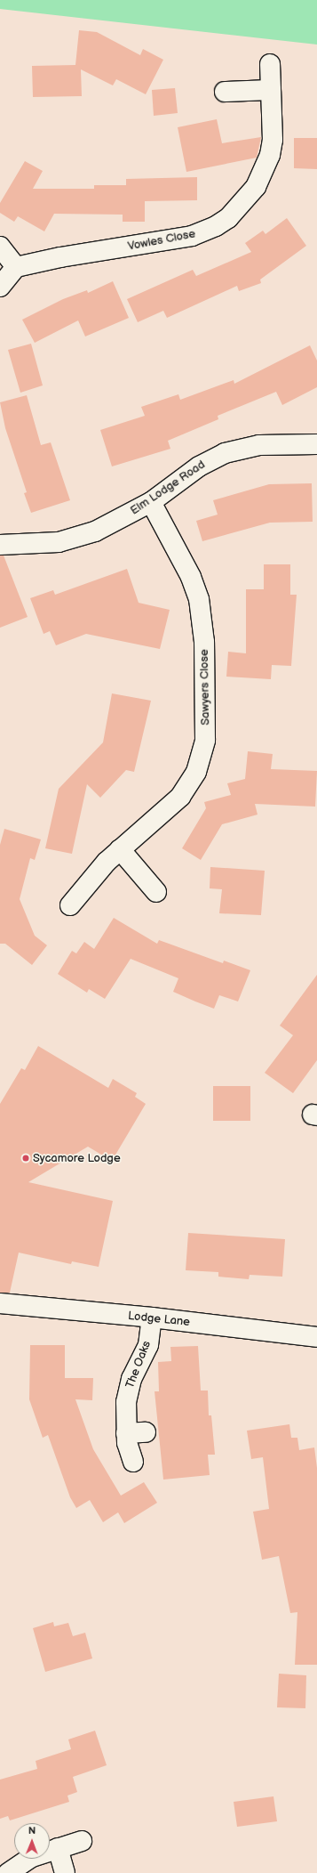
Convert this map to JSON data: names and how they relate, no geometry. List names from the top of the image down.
{
  "streets": {
    "street": [
      "Vowles Close",
      "Elm Lodge Road",
      "Sawyers Close",
      "Lodge Lane",
      "The Oaks"
    ]
  },
  "crossings": [
    ["Elm Lodge Road", "Sawyers Close"],
    ["Lodge Lane", "The Oaks"]
  ],
  "places": ["Sycamore Lodge"],
  "north": "top"
}
